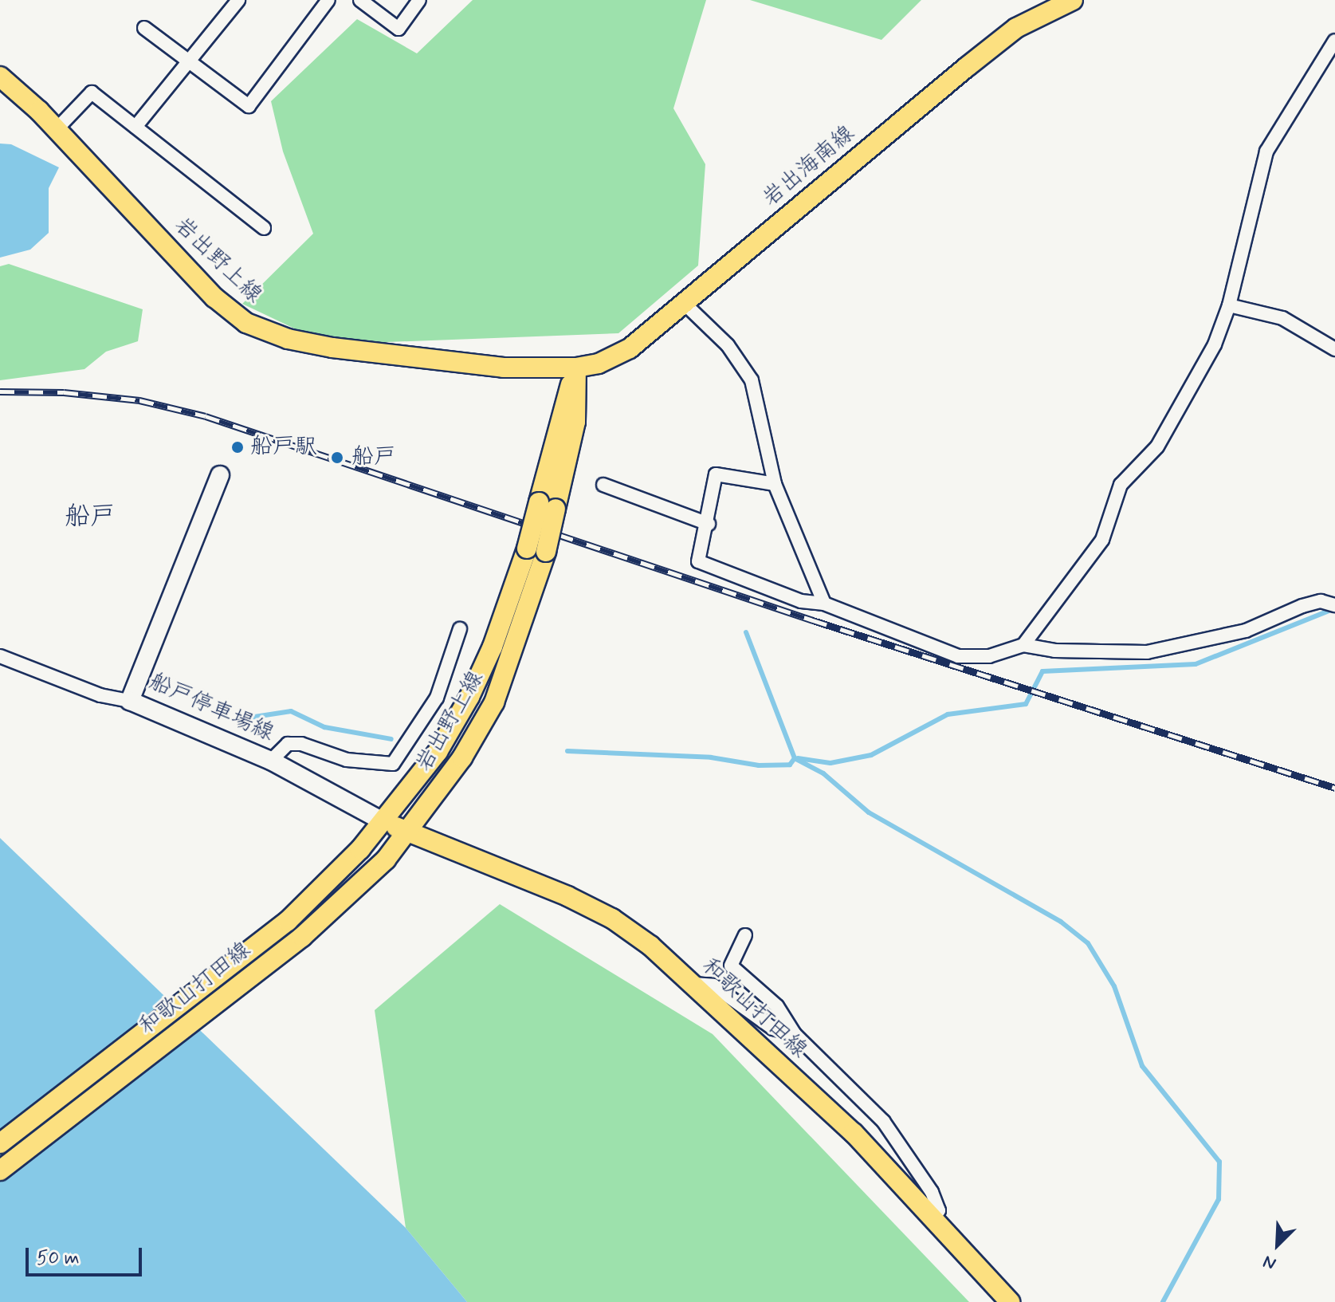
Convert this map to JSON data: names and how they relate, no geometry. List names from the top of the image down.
{
  "streets": {
    "main road": [
      "岩出海南線",
      "岩出野上線",
      "船戸停車場線",
      "和歌山打田線"
    ]
  },
  "crossings": [
    ["岩出海南線", "岩出野上線"],
    ["岩出野上線", "船戸停車場線"],
    ["岩出野上線", "和歌山打田線"],
    ["船戸停車場線", "和歌山打田線"]
  ],
  "districts": ["船戸"],
  "places": ["船戸駅", "船戸"],
  "scale_bar": "50 m",
  "north": "bottom left"
}
